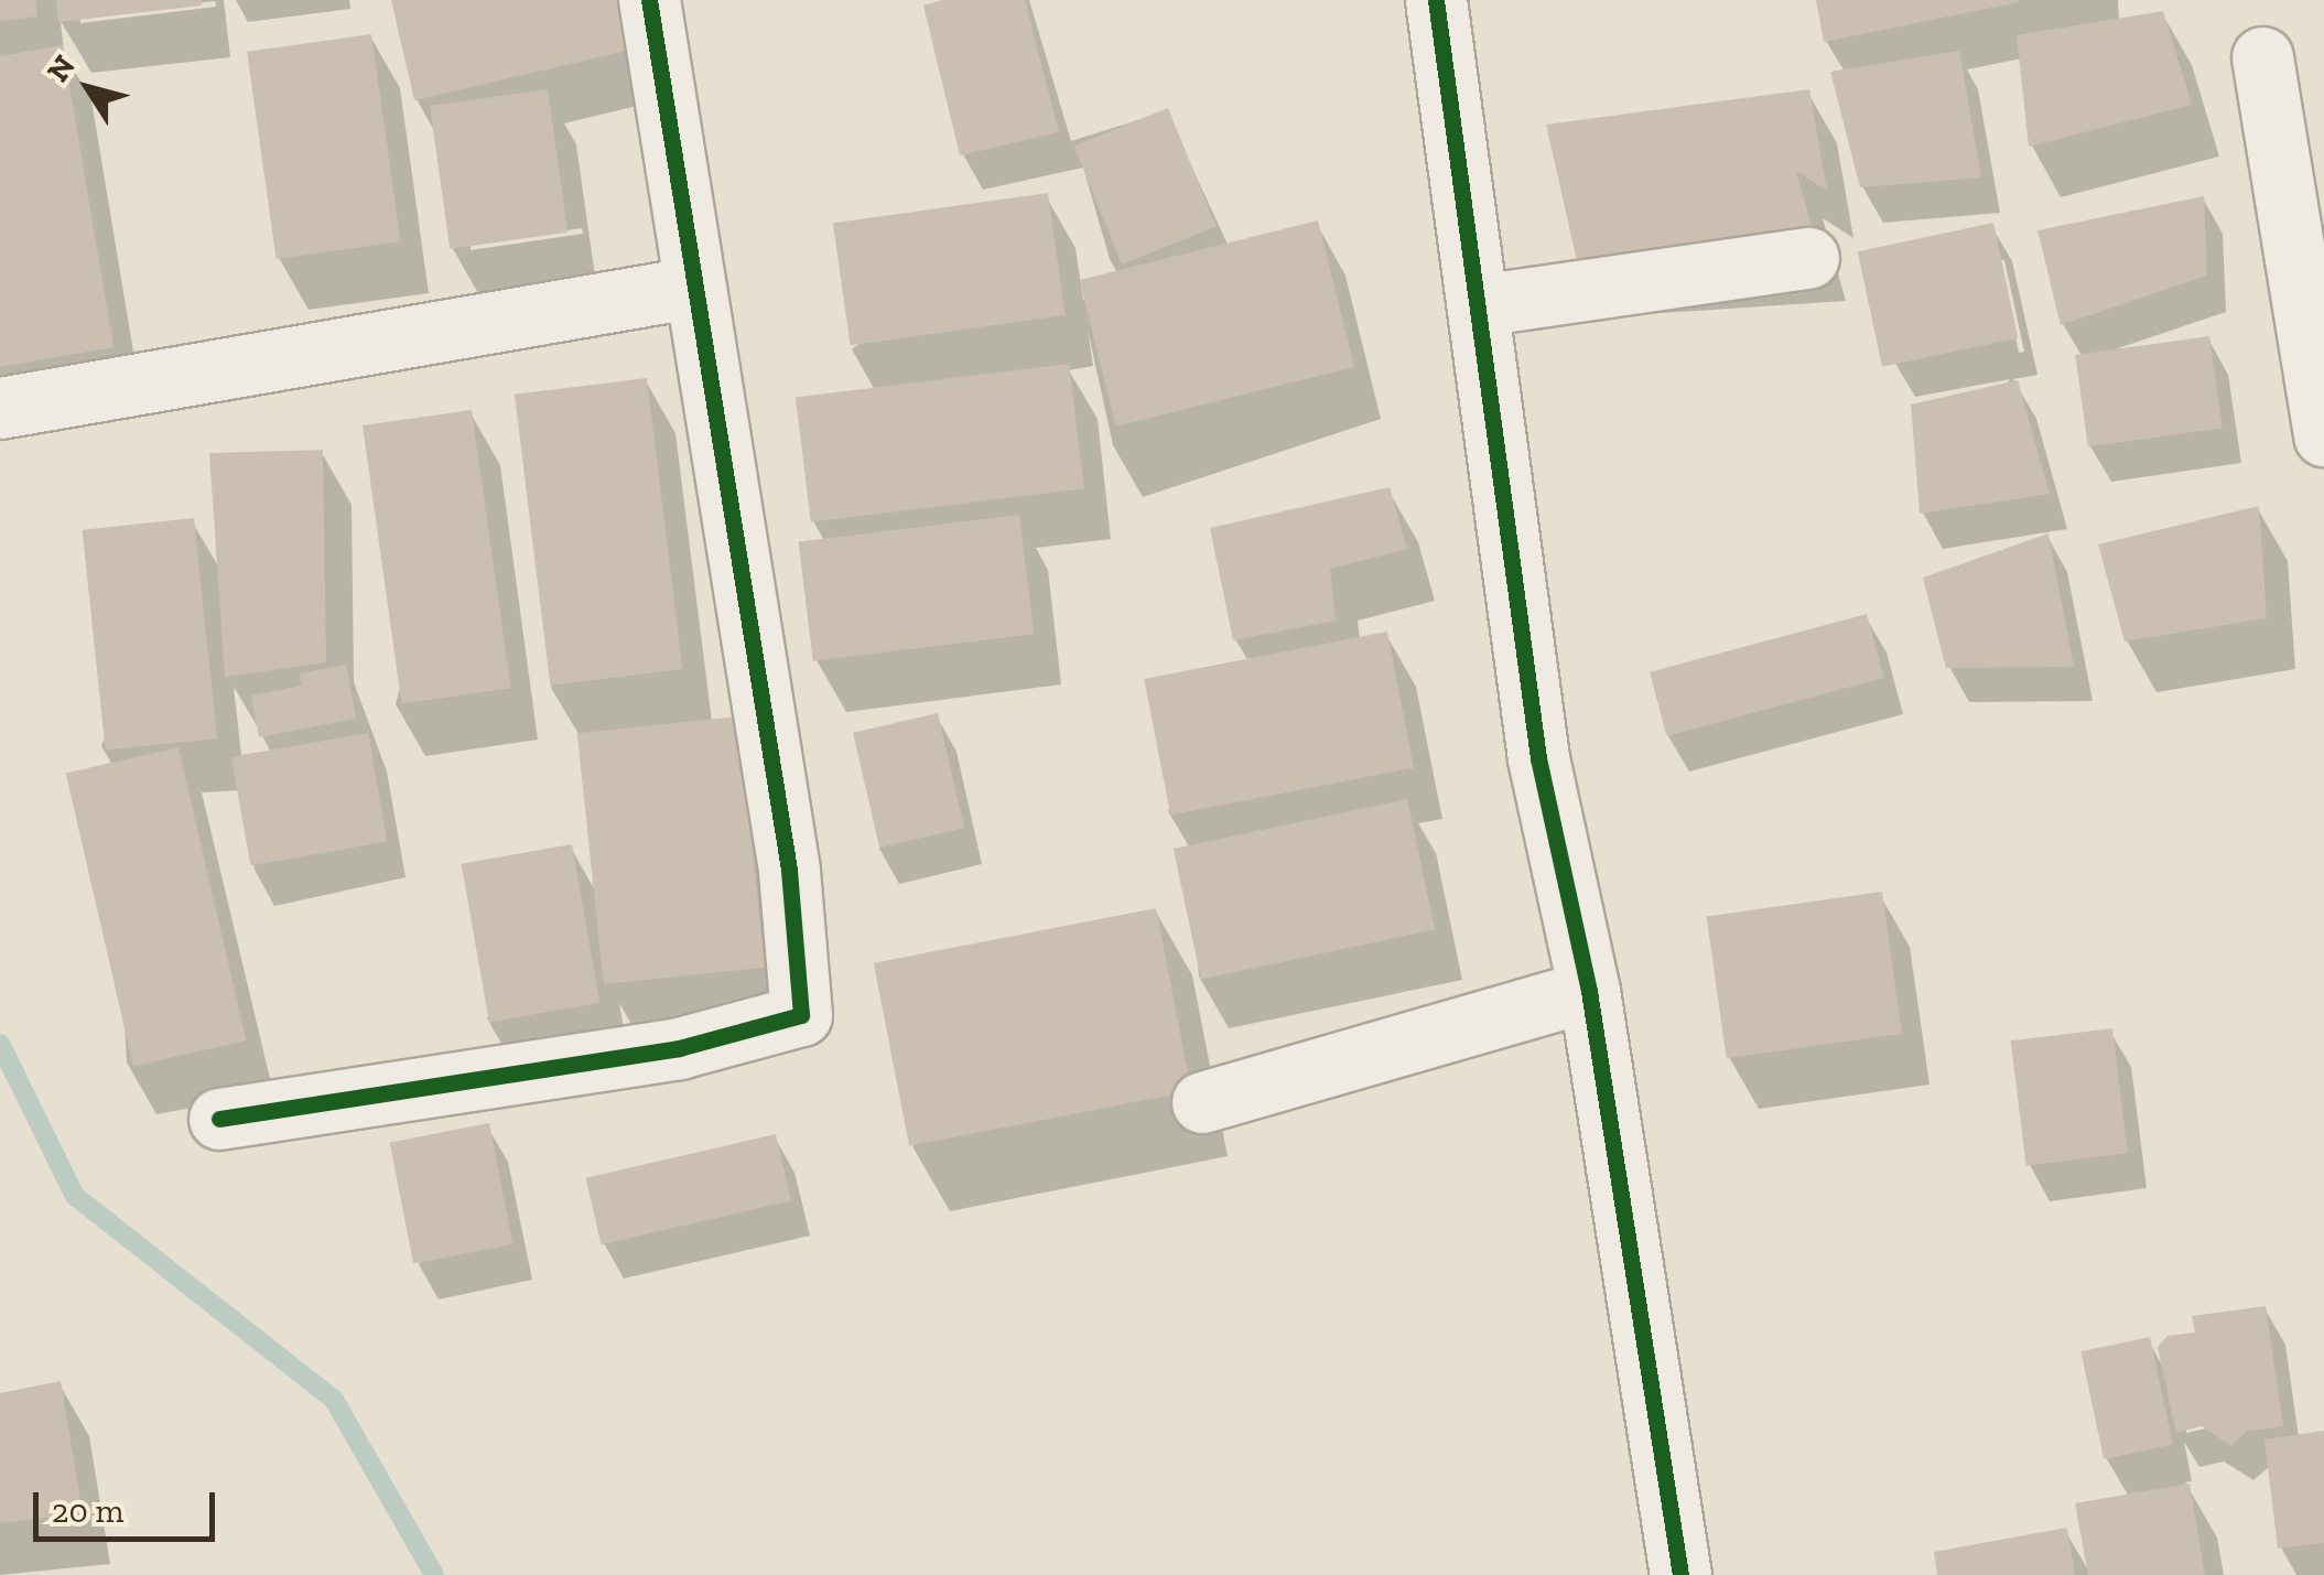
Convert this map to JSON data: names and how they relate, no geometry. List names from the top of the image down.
{
  "scale_bar": "20 m",
  "north": "top left"
}
